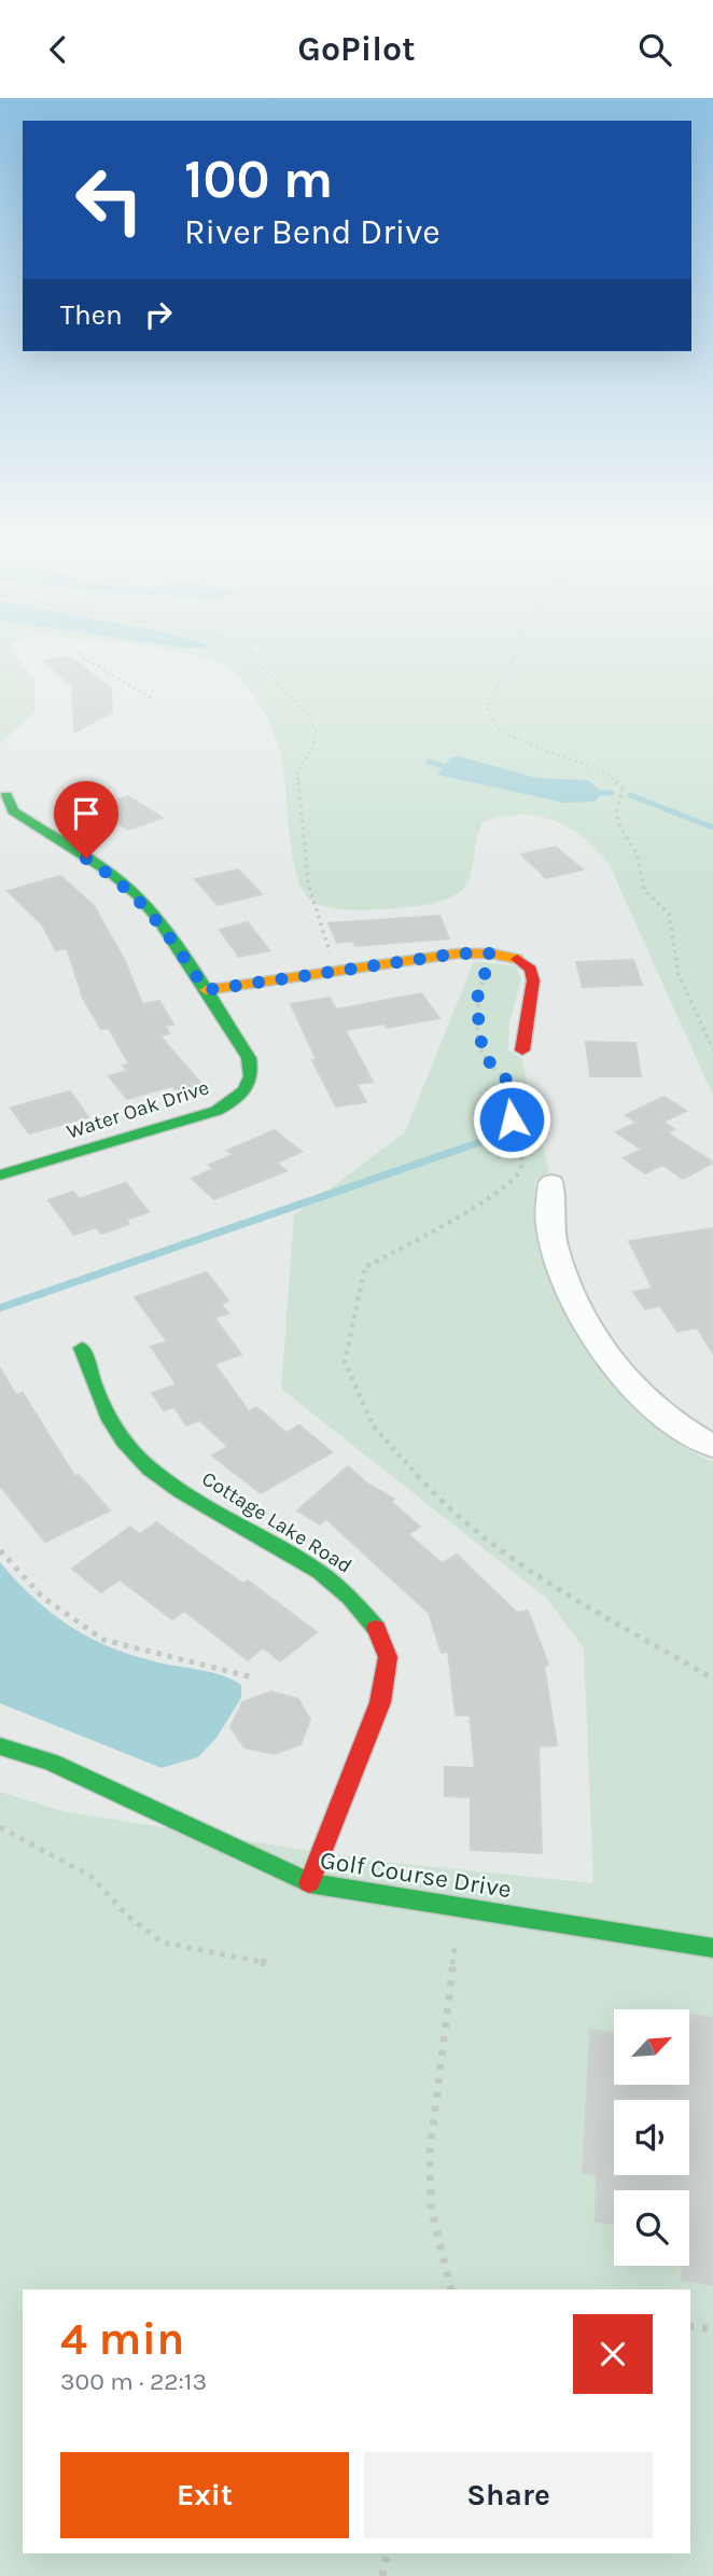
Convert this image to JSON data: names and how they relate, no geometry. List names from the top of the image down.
{
  "streets": {
    "street": ["Water Oak Drive", "Cottage Lake Road", "Golf Course Drive"]
  },
  "crossings": [
    ["Cottage Lake Road", "Golf Course Drive"]
  ],
  "north": "top right",
  "page": {
    "header": "GoPilot",
    "turn": ["100 m", "River Bend Drive"],
    "then": "Then",
    "heading": ["4 min", "300 m · 22:13"],
    "buttons": ["Exit", "Share"]
  }
}
